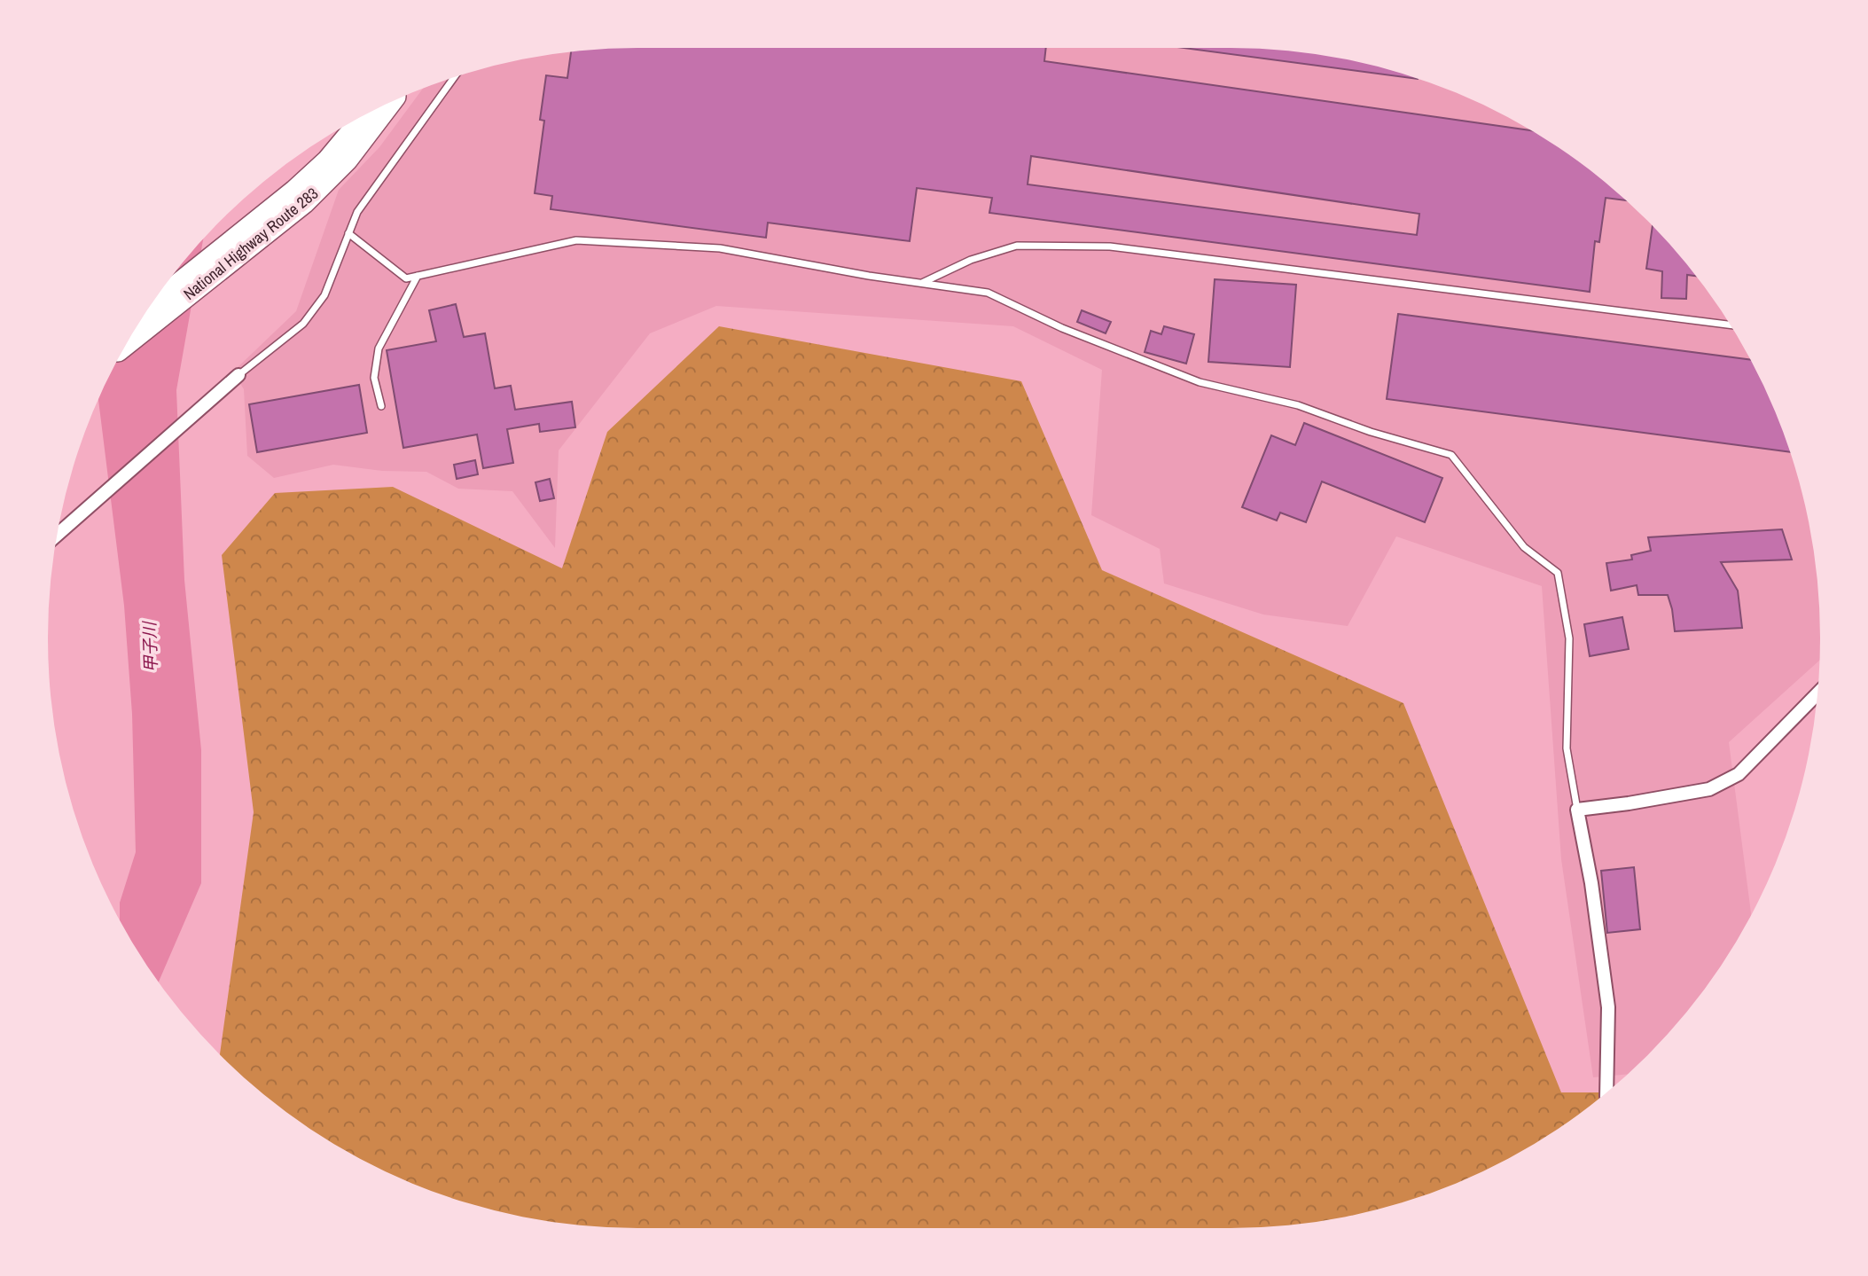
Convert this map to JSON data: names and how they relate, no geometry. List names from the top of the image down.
{
  "streets": {
    "highway": ["National Highway Route 283"]
  },
  "water": ["甲子川"]
}
